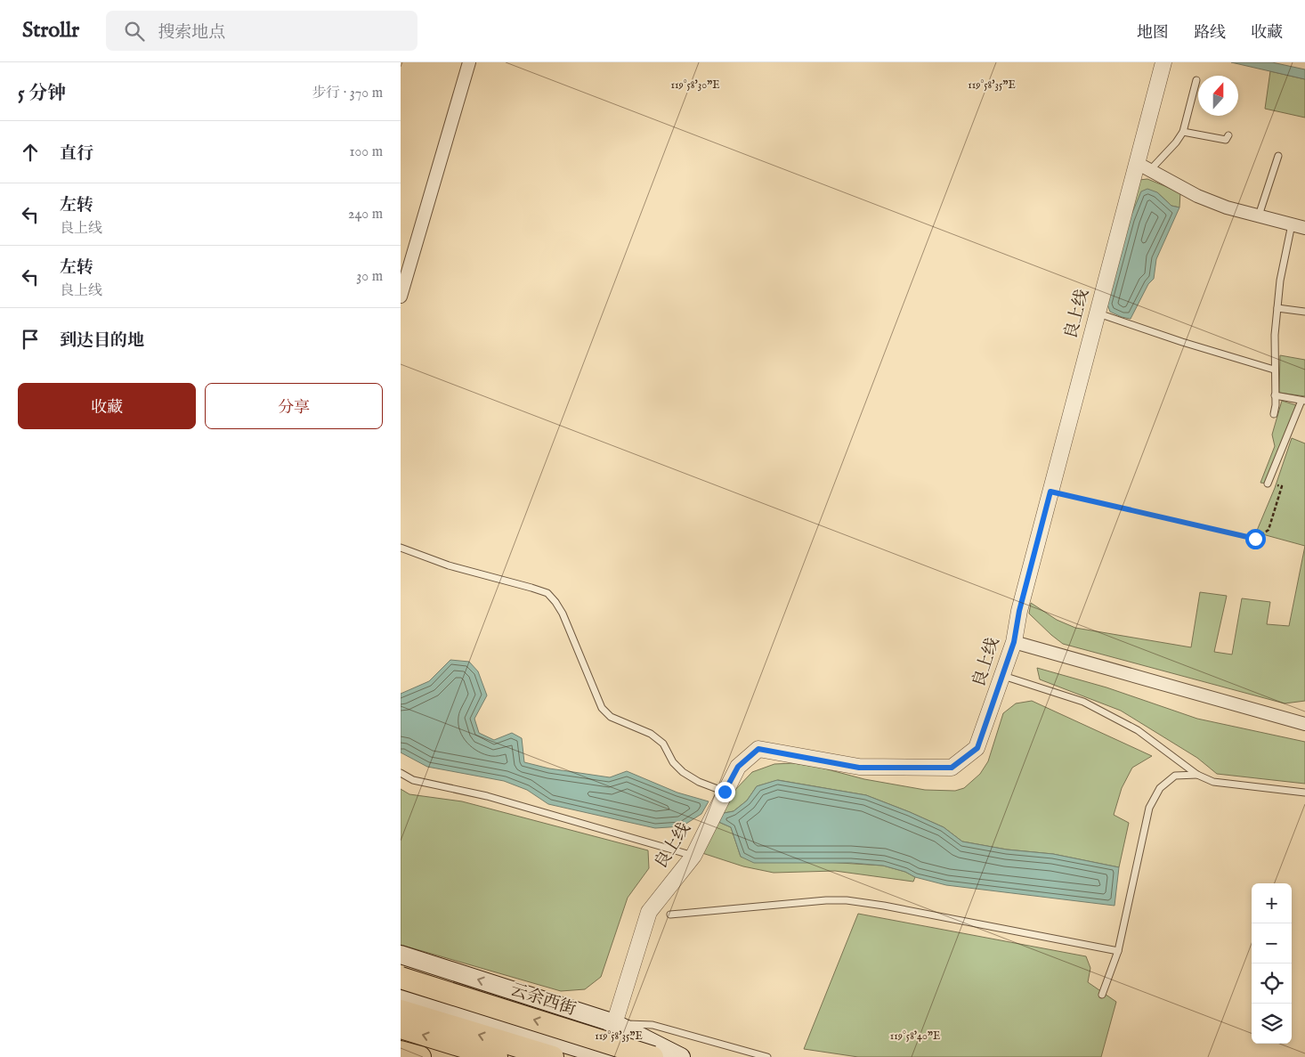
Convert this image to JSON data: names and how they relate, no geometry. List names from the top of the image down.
{
  "streets": {
    "main road": ["云余西街"],
    "street": ["良上线"]
  },
  "crossings": [
    ["良上线", "云余西街"]
  ],
  "north": "top",
  "page": {
    "header": "Strollr",
    "search": "搜索地点",
    "nav": ["地图", "路线", "收藏"],
    "heading": ["5 分钟", "步行 · 370 m"],
    "list": [
      ["直行", "100 m"],
      ["左转", "良上线", "240 m"],
      ["左转", "良上线", "30 m"],
      "到达目的地"
    ],
    "buttons": ["收藏", "分享"],
    "map_buttons": ["+", "−"]
  },
  "coordinates": ["119°58'30\"E", "119°58'35\"E", "119°58'40\"E"]
}
